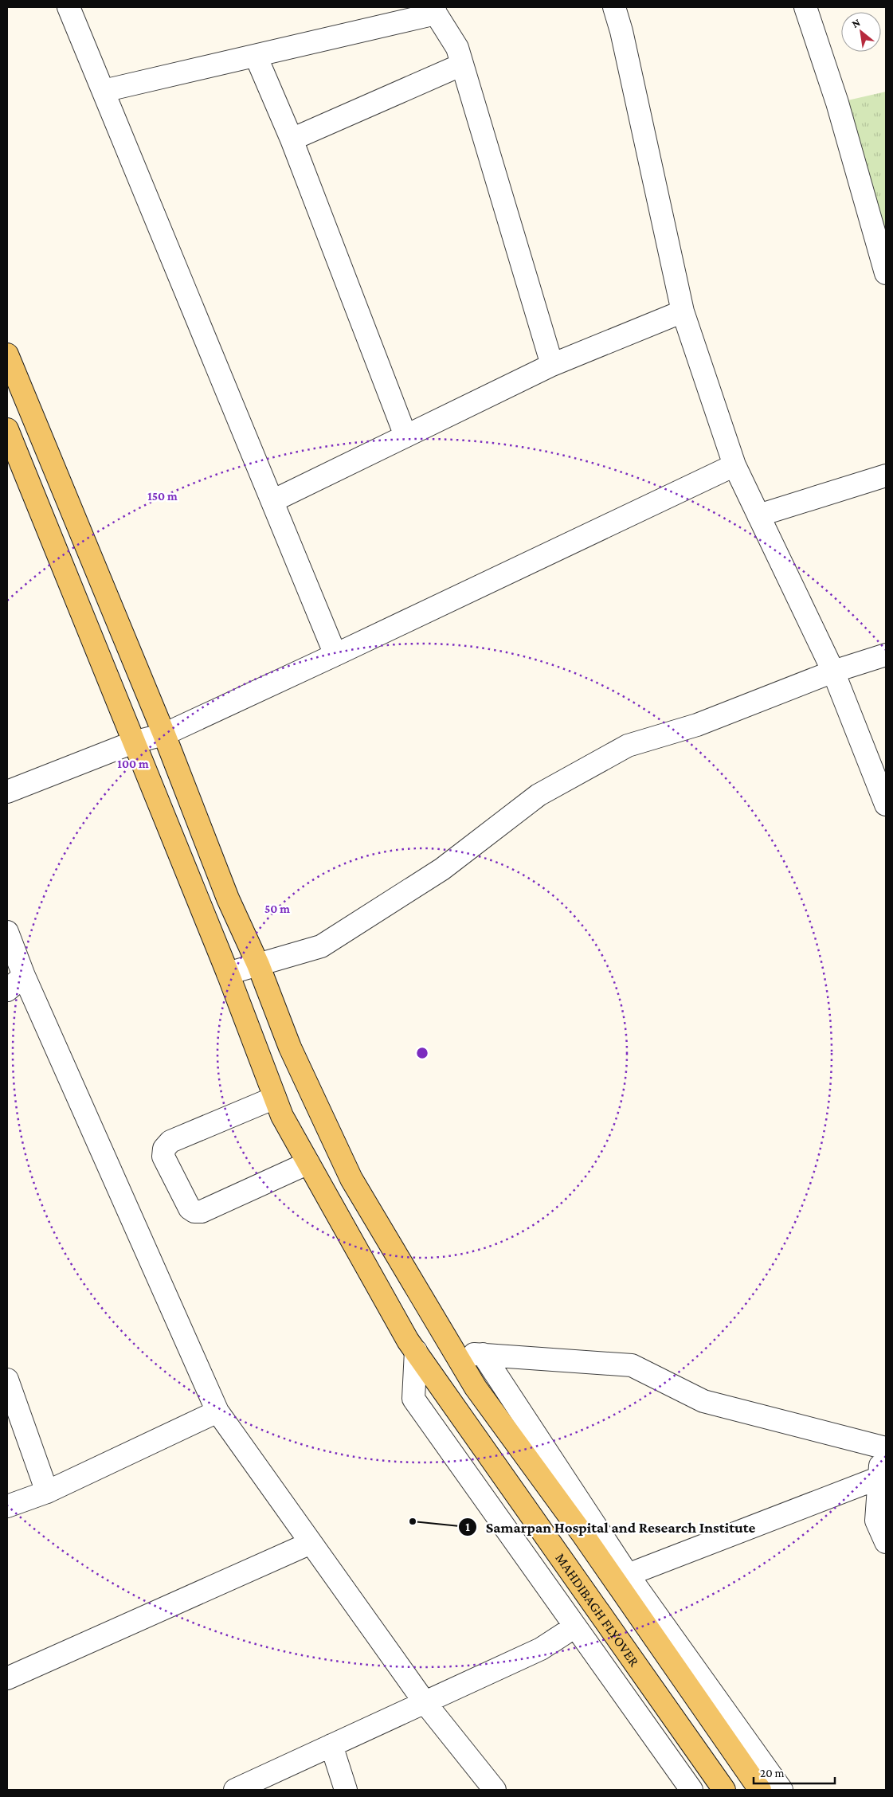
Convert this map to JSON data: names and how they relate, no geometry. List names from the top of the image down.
{
  "streets": {
    "main road": ["MAHDIBAGH FLYOVER"]
  },
  "places": ["Samarpan Hospital and Research Institute"],
  "scale_bar": "20 m",
  "north": "top left",
  "rings": ["150 m", "100 m", "50 m"]
}
